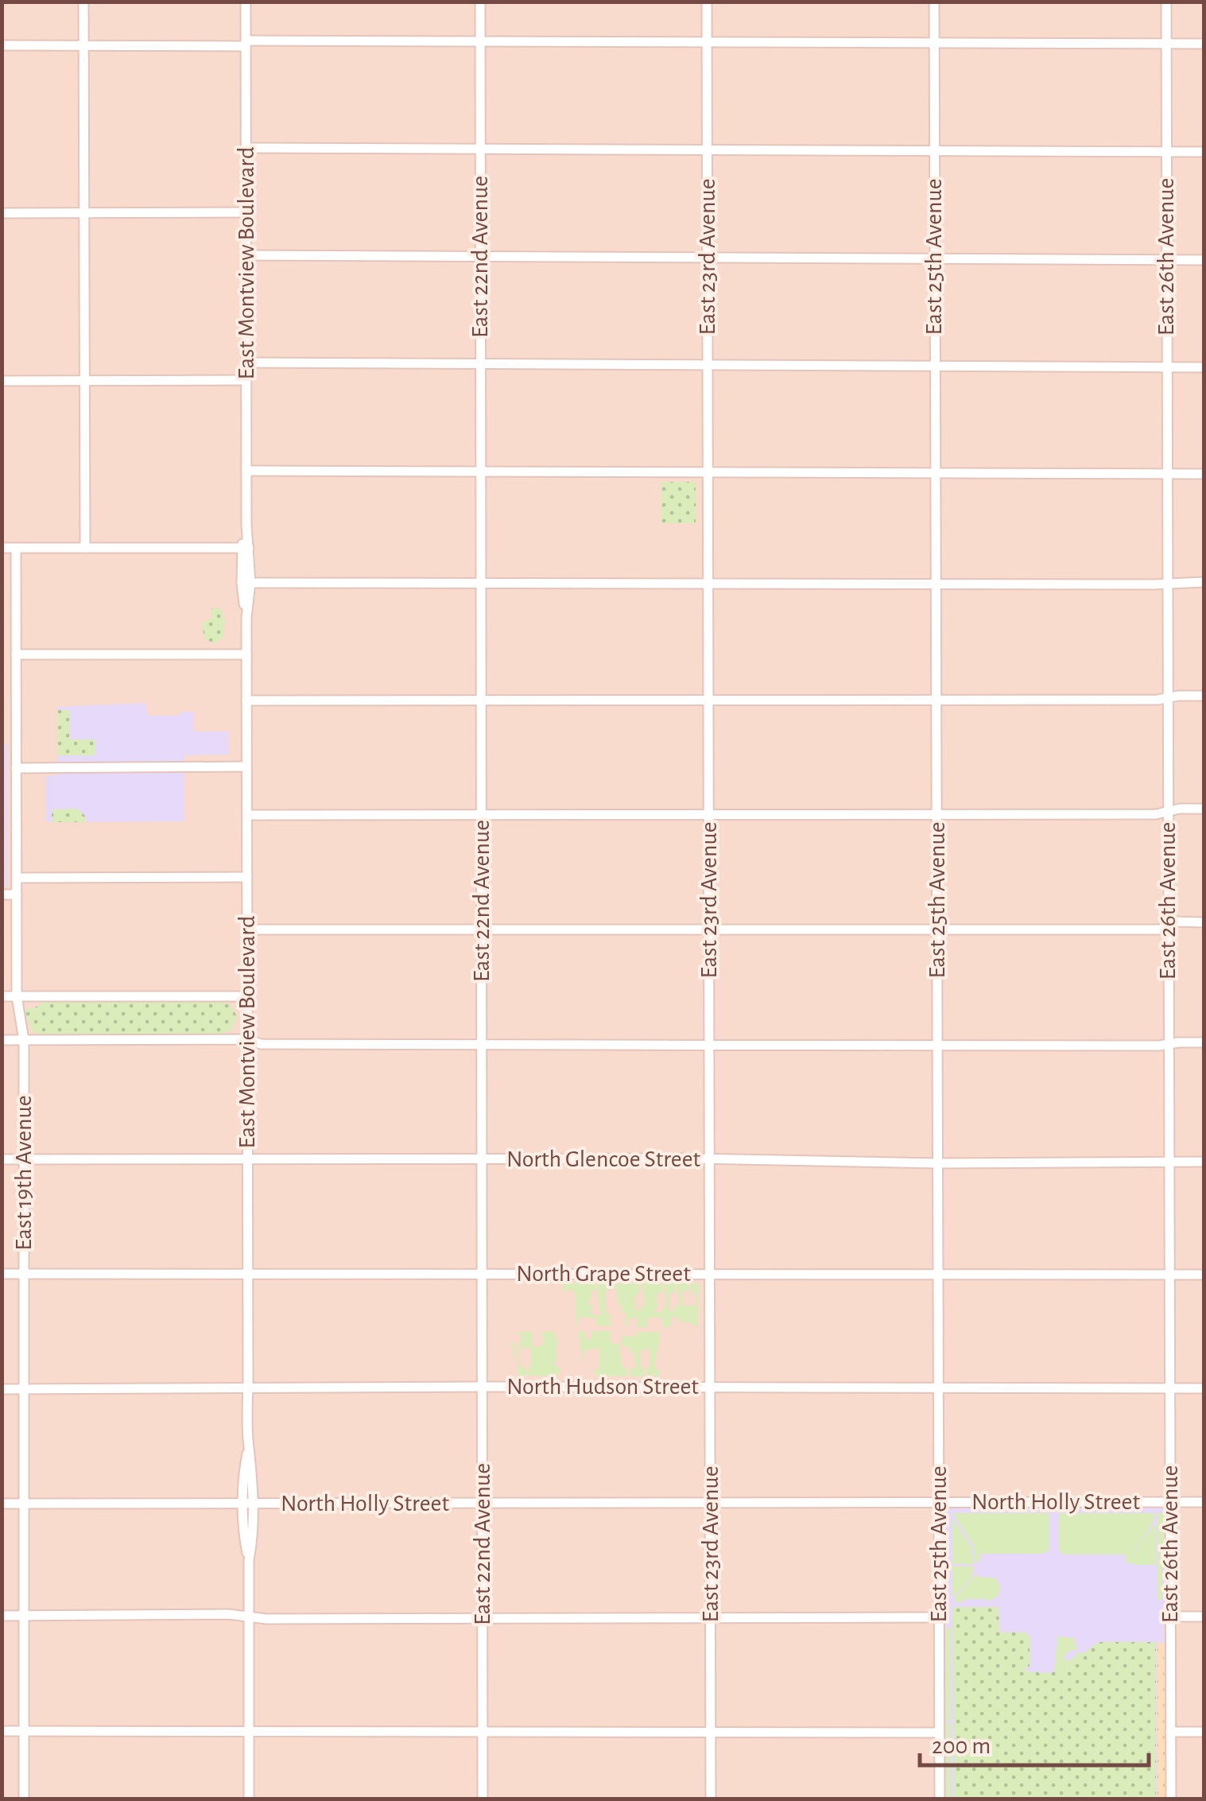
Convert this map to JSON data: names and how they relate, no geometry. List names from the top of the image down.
{
  "streets": {
    "street": [
      "East 22nd Avenue",
      "East 23rd Avenue",
      "East 25th Avenue",
      "East 26th Avenue",
      "East Montview Boulevard",
      "North Glencoe Street",
      "East 19th Avenue",
      "North Grape Street",
      "North Hudson Street",
      "North Holly Street"
    ]
  },
  "crossings": [
    ["East 22nd Avenue", "North Glencoe Street"],
    ["East 22nd Avenue", "North Grape Street"],
    ["East 22nd Avenue", "North Hudson Street"],
    ["East 22nd Avenue", "North Holly Street"],
    ["East 23rd Avenue", "North Glencoe Street"],
    ["East 23rd Avenue", "North Grape Street"],
    ["East 23rd Avenue", "North Hudson Street"],
    ["East 23rd Avenue", "North Holly Street"],
    ["East 25th Avenue", "North Glencoe Street"],
    ["East 25th Avenue", "North Grape Street"],
    ["East 25th Avenue", "North Hudson Street"],
    ["East 25th Avenue", "North Holly Street"],
    ["East 26th Avenue", "North Glencoe Street"],
    ["East 26th Avenue", "North Grape Street"],
    ["East 26th Avenue", "North Hudson Street"],
    ["East 26th Avenue", "North Holly Street"],
    ["East Montview Boulevard", "North Glencoe Street"],
    ["East Montview Boulevard", "North Grape Street"],
    ["East Montview Boulevard", "North Hudson Street"],
    ["East Montview Boulevard", "North Holly Street"],
    ["North Glencoe Street", "East 19th Avenue"],
    ["East 19th Avenue", "North Grape Street"],
    ["East 19th Avenue", "North Hudson Street"],
    ["East 19th Avenue", "North Holly Street"]
  ],
  "scale_bar": "200 m"
}
